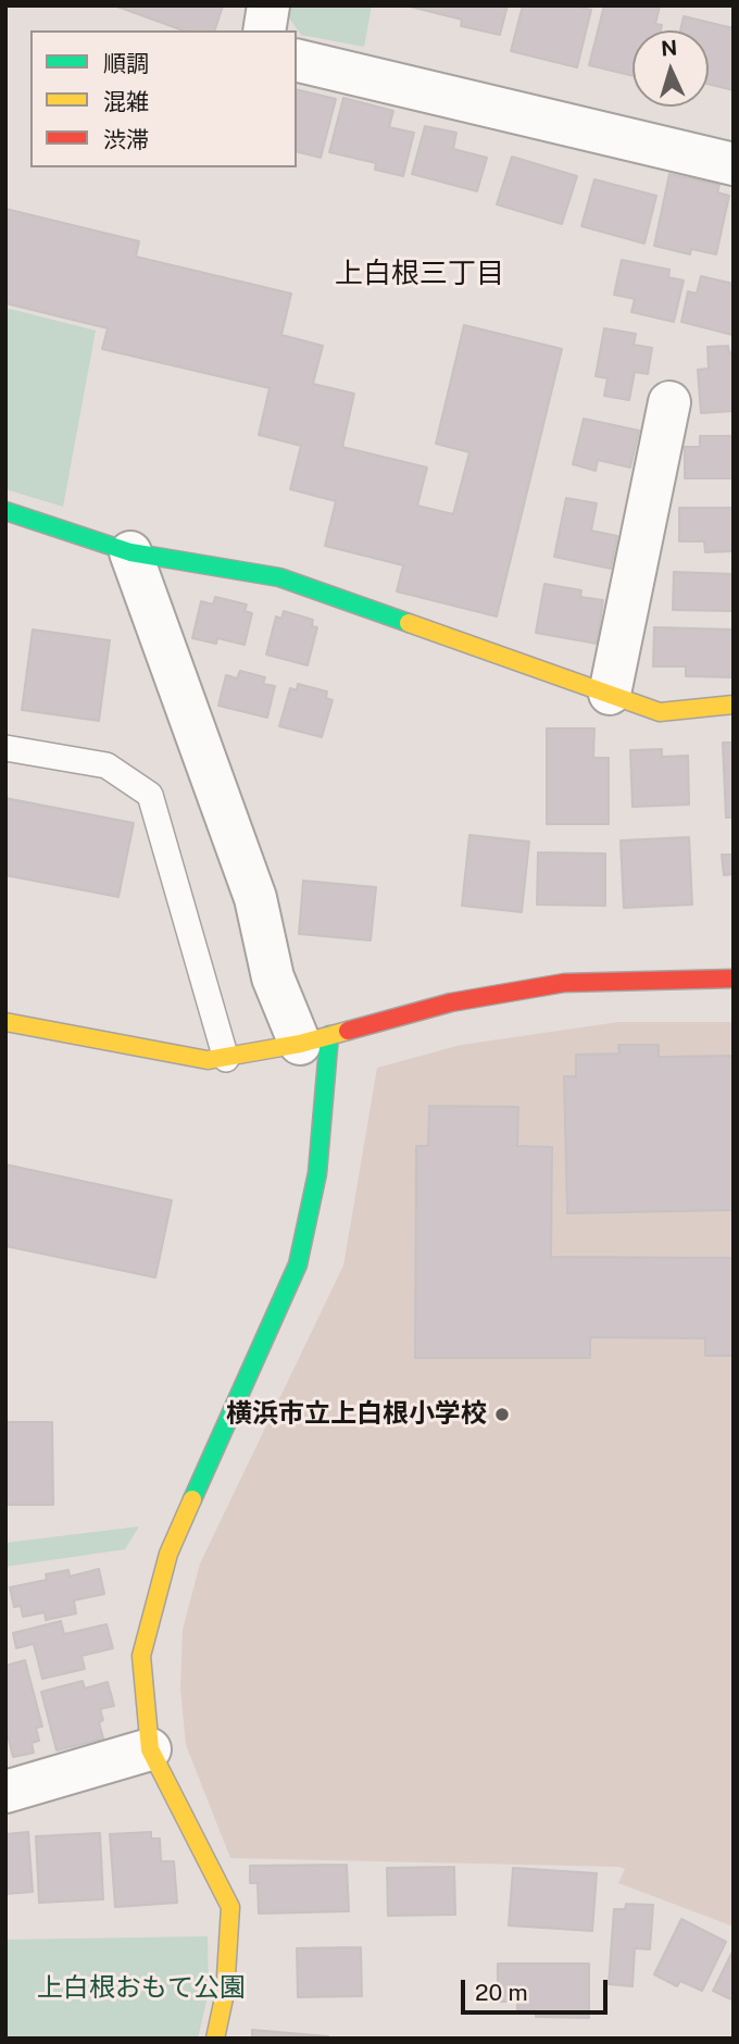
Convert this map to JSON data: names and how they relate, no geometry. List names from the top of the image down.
{
  "districts": ["上白根三丁目"],
  "parks": ["上白根おもて公園"],
  "places": ["横浜市立上白根小学校"],
  "legend": ["順調", "混雑", "渋滞"],
  "scale_bar": "20 m",
  "north": "top"
}
